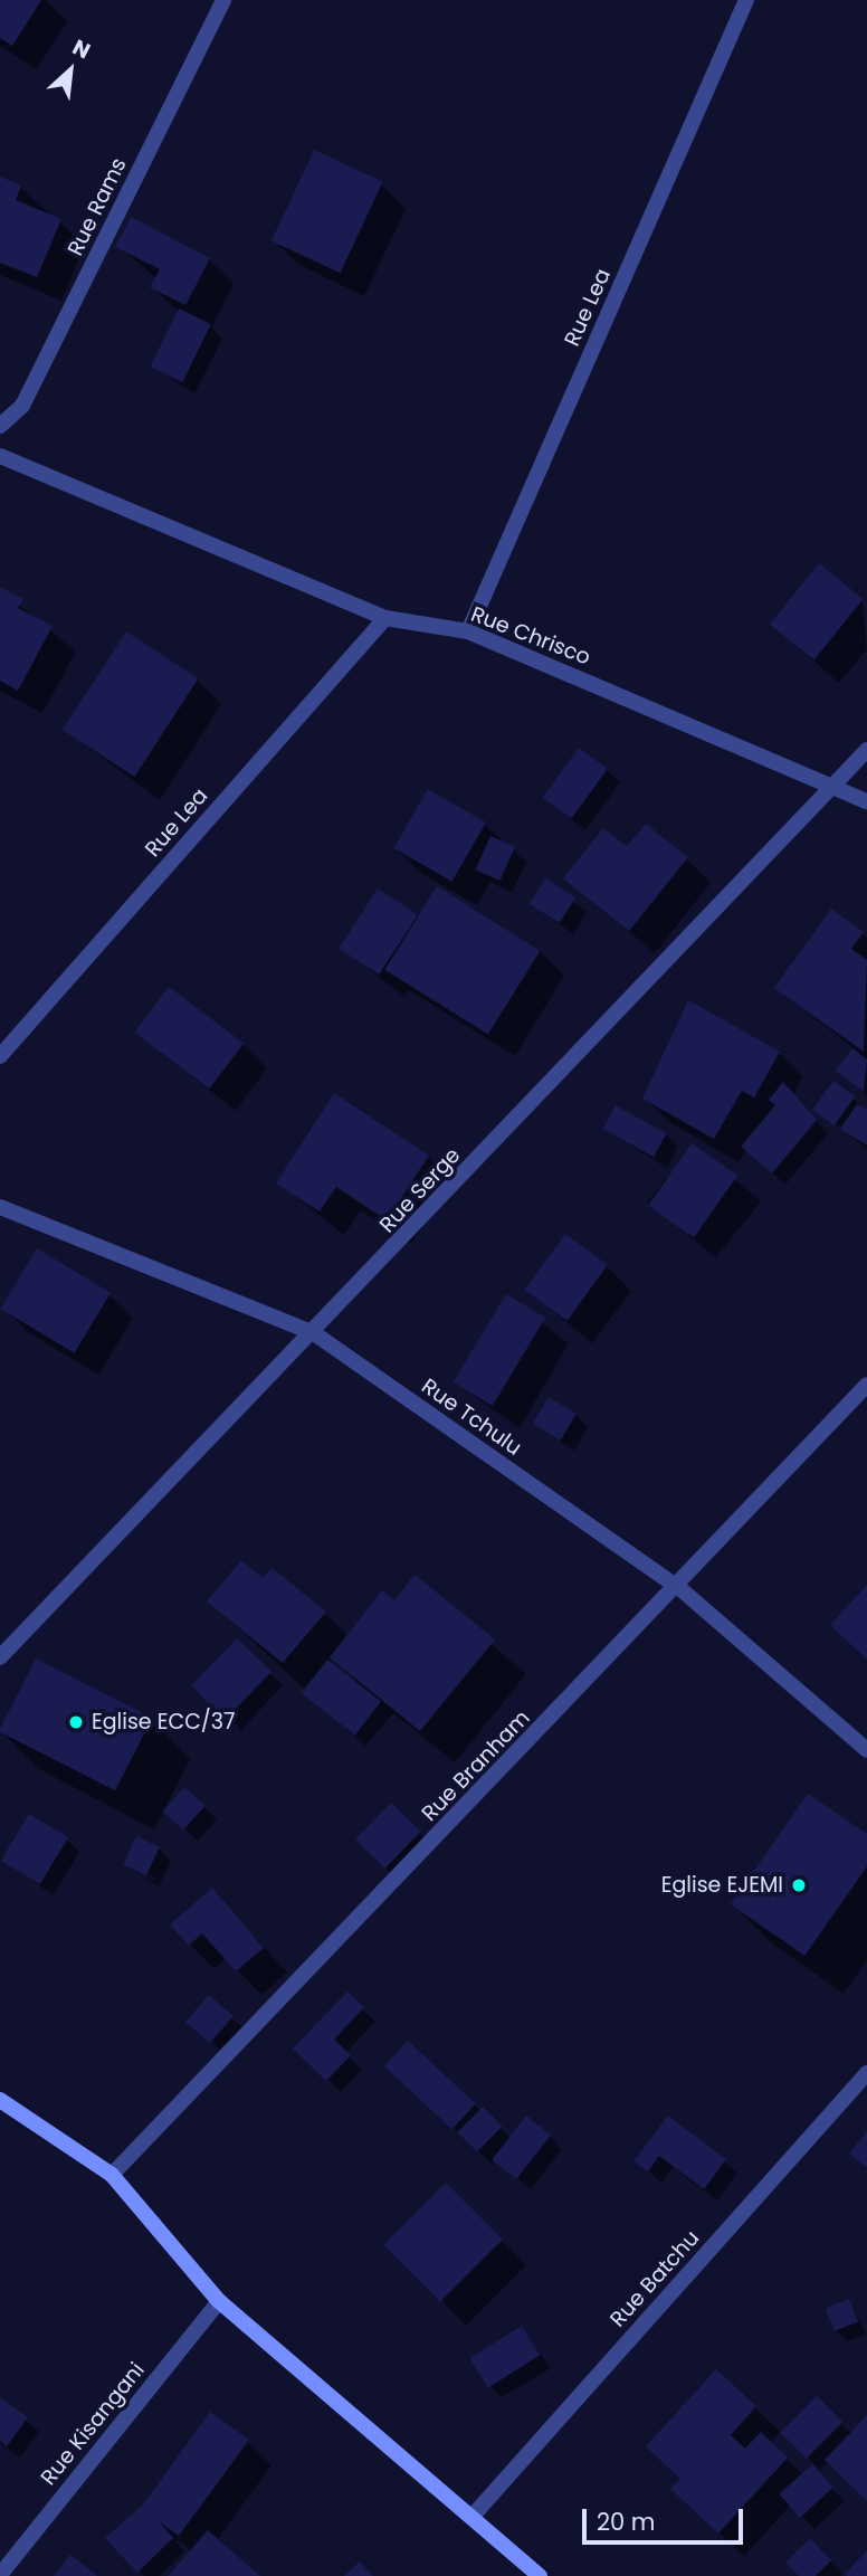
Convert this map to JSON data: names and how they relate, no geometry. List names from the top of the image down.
{
  "streets": {
    "street": [
      "Rue Rams",
      "Rue Lea",
      "Rue Chrisco",
      "Rue Serge",
      "Rue Tchulu",
      "Rue Branham",
      "Rue Batchu",
      "Rue Kisangani"
    ]
  },
  "crossings": [
    ["Rue Lea", "Rue Chrisco"],
    ["Rue Chrisco", "Rue Serge"],
    ["Rue Serge", "Rue Tchulu"],
    ["Rue Tchulu", "Rue Branham"]
  ],
  "places": ["Eglise ECC/37", "Eglise EJEMI"],
  "scale_bar": "20 m",
  "north": "top right"
}
